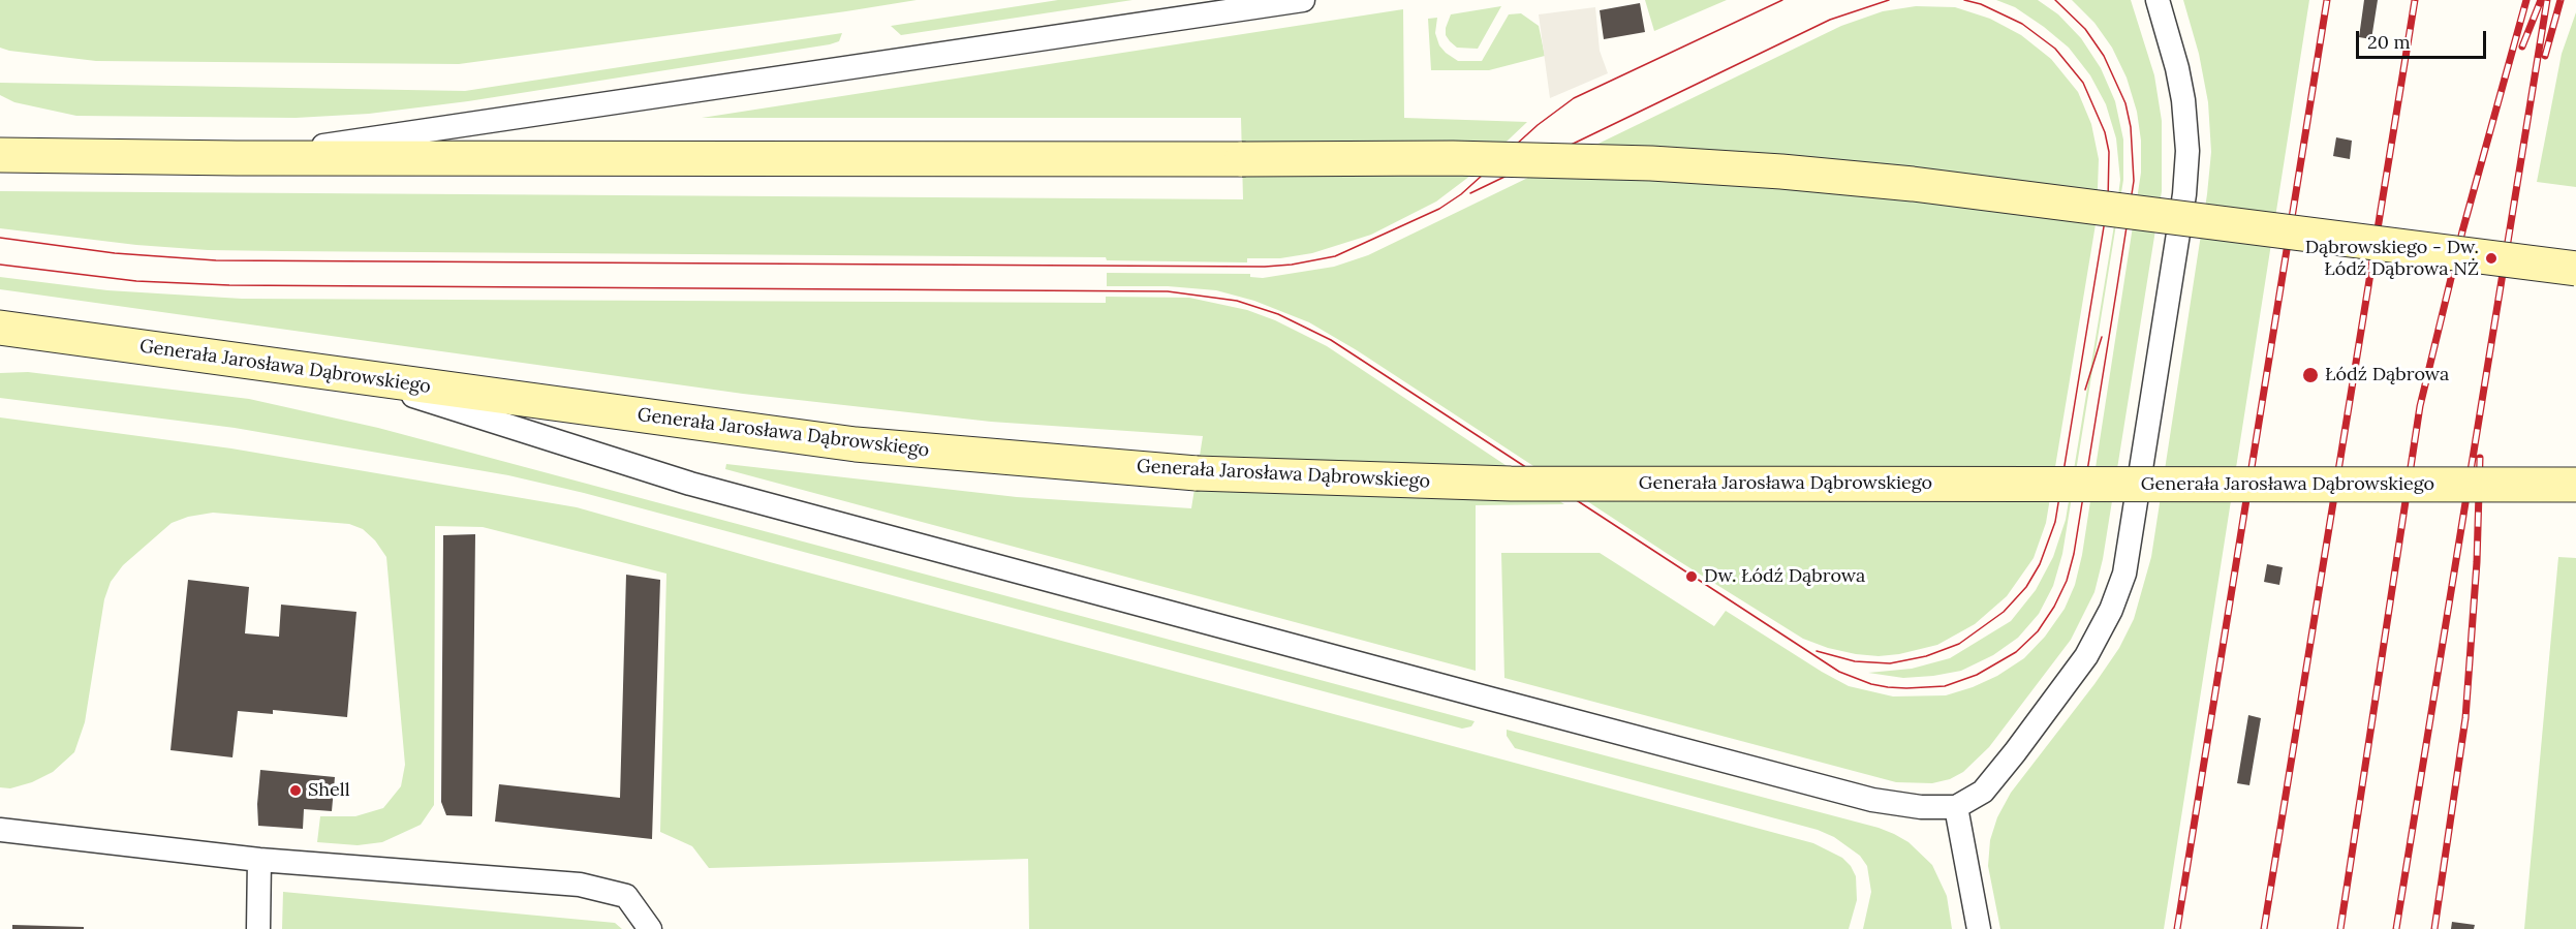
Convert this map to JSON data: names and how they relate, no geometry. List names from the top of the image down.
{
  "streets": {
    "main road": ["Generała Jarosława Dąbrowskiego"]
  },
  "places": [
    "Dąbrowskiego - Dw. Łódź Dąbrowa NŻ",
    "Łódź Dąbrowa",
    "Dw. Łódź Dąbrowa",
    "Shell"
  ],
  "scale_bar": "20 m"
}
